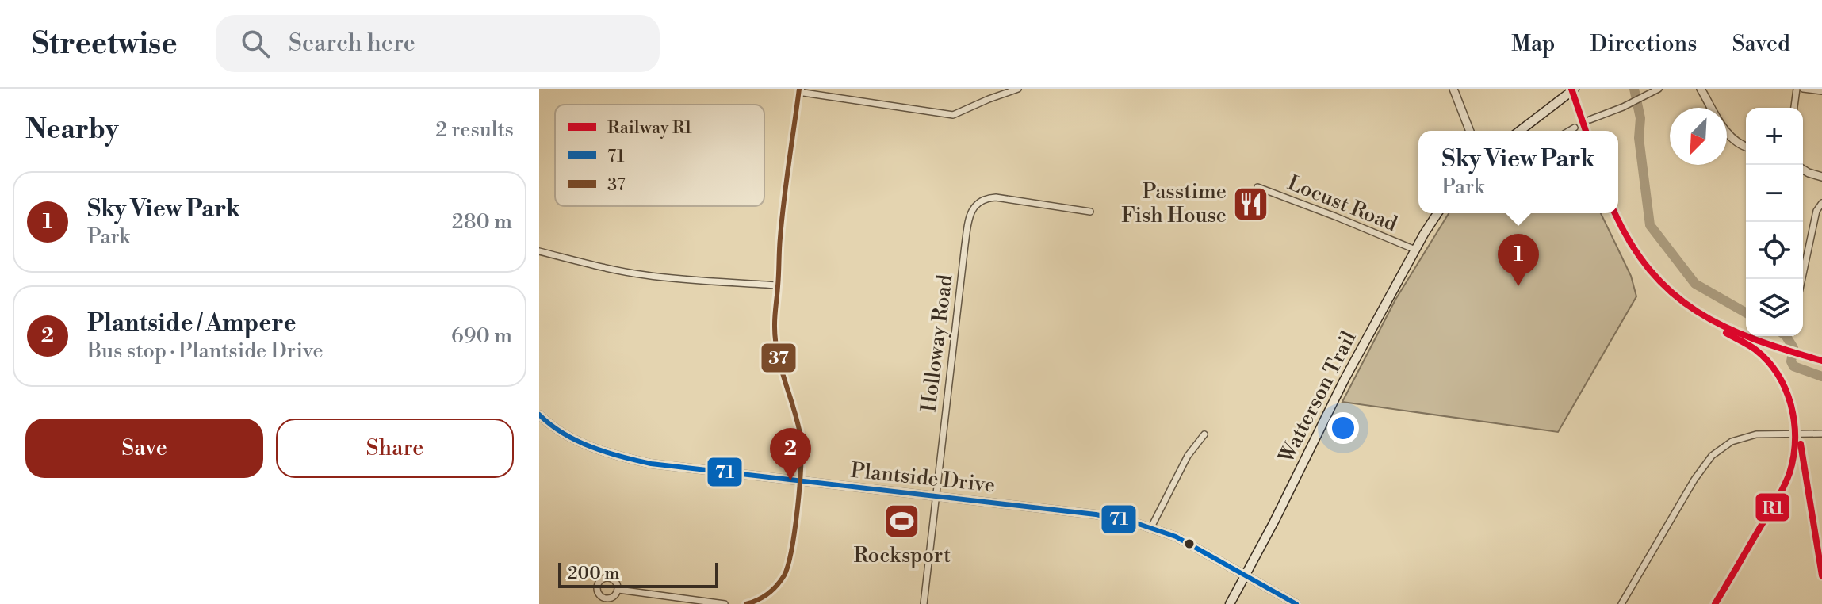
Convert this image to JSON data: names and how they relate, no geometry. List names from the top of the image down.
{
  "streets": {
    "main road": ["Watterson Trail"],
    "street": ["Locust Road", "Holloway Road", "Plantside Drive"]
  },
  "crossings": [
    ["Locust Road", "Watterson Trail"],
    ["Holloway Road", "Plantside Drive"],
    ["Watterson Trail", "Plantside Drive"]
  ],
  "places": {
    "restaurant": ["Passtime Fish House"],
    "sports": ["Rocksport"]
  },
  "lines": ["rail line R1", "transit line 37", "transit line 71"],
  "legend": ["Railway R1", "71", "37"],
  "scale_bar": "200 m",
  "north": "bottom left",
  "page": {
    "header": "Streetwise",
    "search": "Search here",
    "nav": ["Map", "Directions", "Saved"],
    "heading": ["Nearby", "2 results"],
    "map_buttons": ["+", "−"],
    "popup": ["Sky View Park", "Park"],
    "list": [
      {
        "mark": "1",
        "name": "Sky View Park",
        "note": "Park",
        "value": "280 m"
      },
      {
        "mark": "2",
        "name": "Plantside / Ampere",
        "note": "Bus stop · Plantside Drive",
        "value": "690 m"
      }
    ],
    "pins": ["1", "2"],
    "buttons": ["Save", "Share"],
    "scale": "200 m"
  }
}
